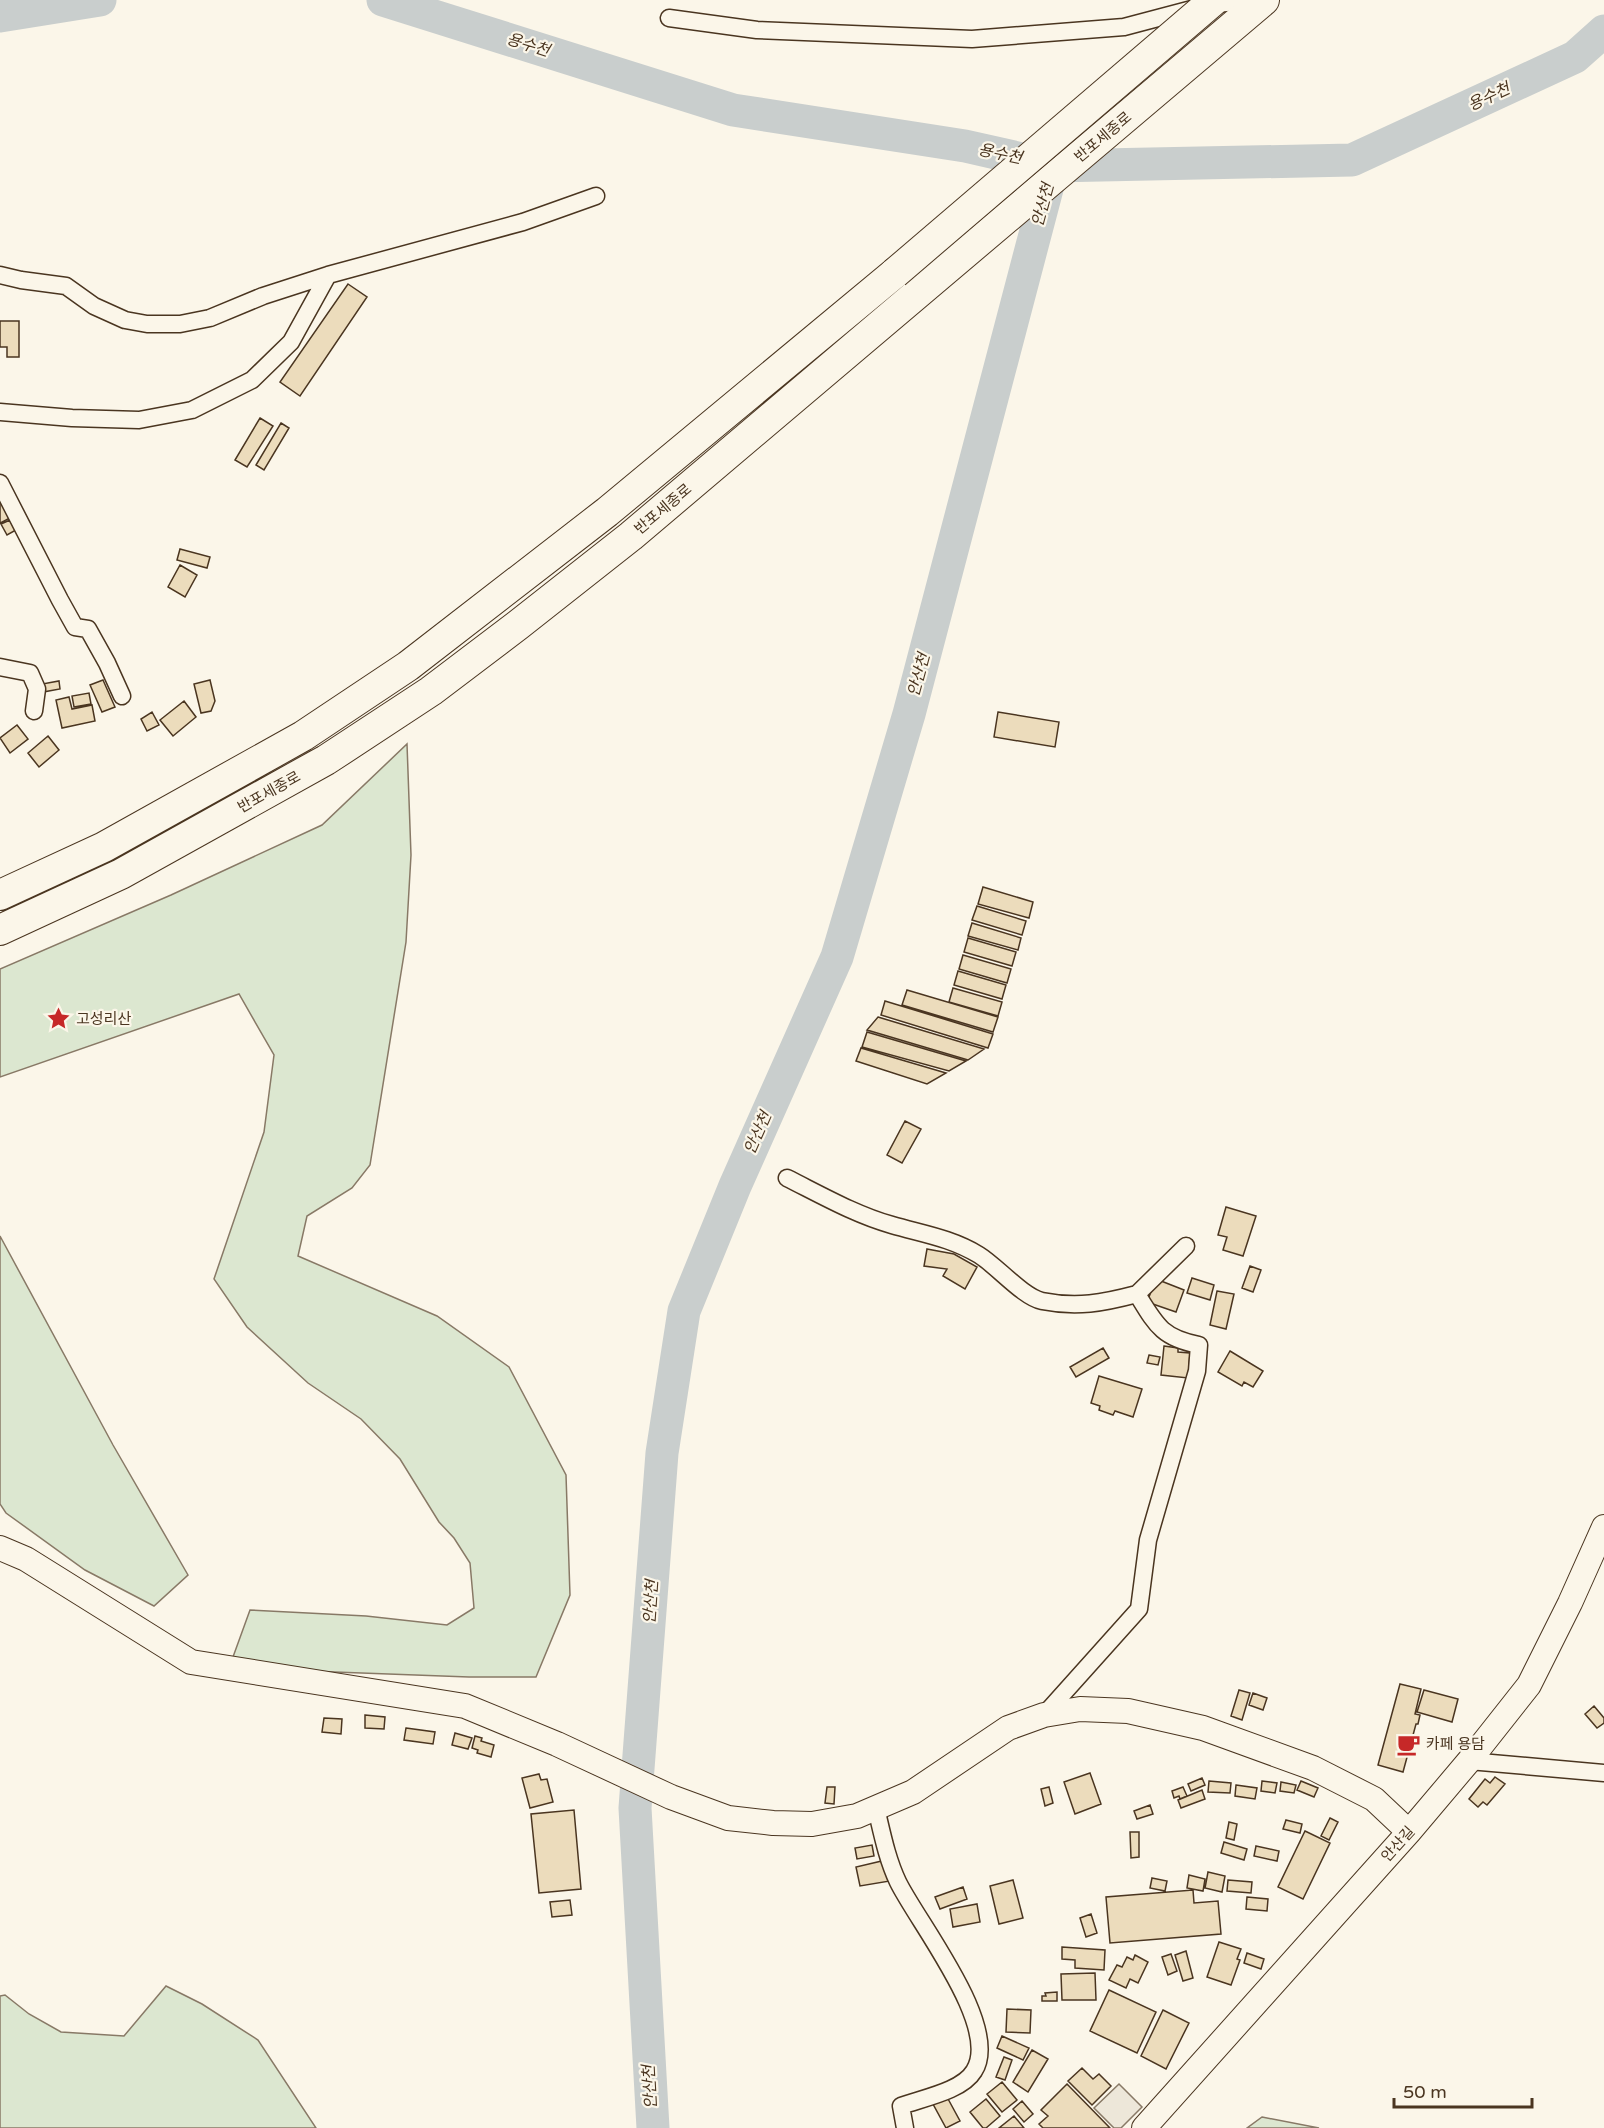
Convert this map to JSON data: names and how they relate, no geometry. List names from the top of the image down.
{
  "streets": {
    "highway": ["반포세종로"],
    "street": ["안산길"]
  },
  "water": ["용수천", "안산천"],
  "places": {
    "place": ["고성리산"],
    "cafe": ["카페 용담"]
  },
  "scale_bar": "50 m"
}
